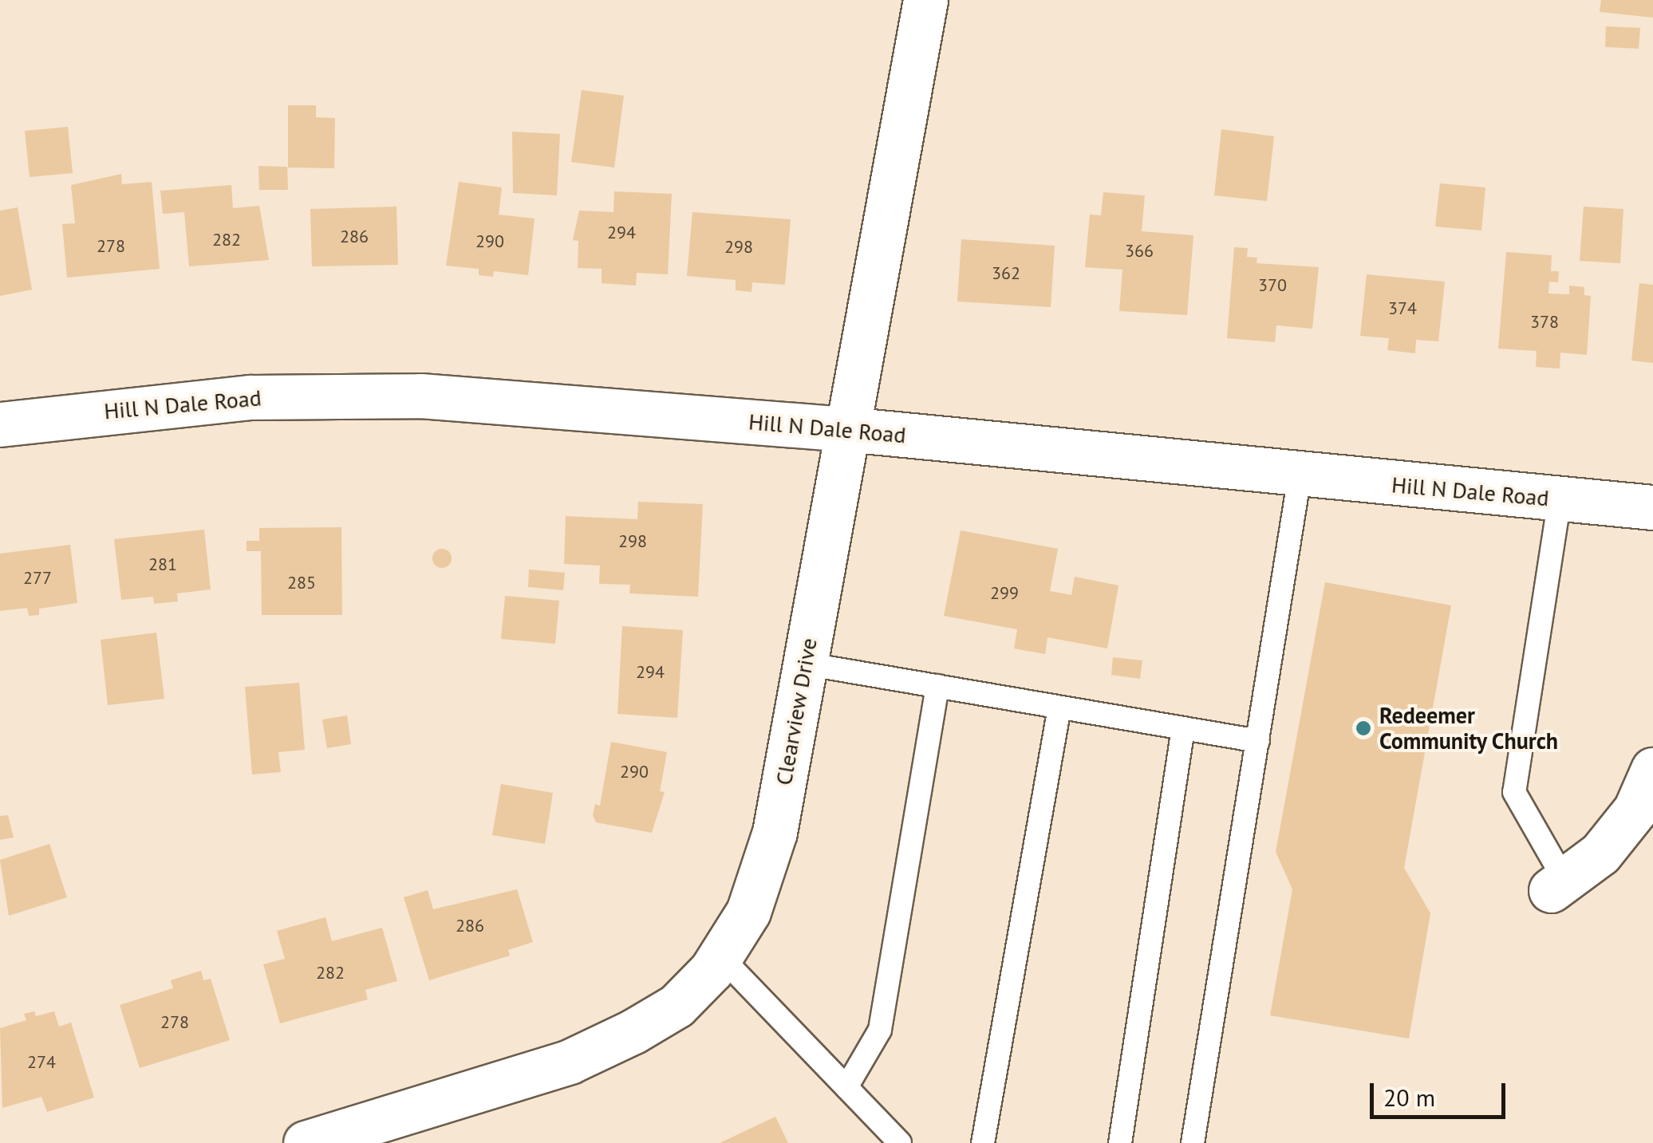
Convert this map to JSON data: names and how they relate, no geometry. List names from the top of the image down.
{
  "streets": {
    "street": ["Hill N Dale Road", "Clearview Drive"]
  },
  "crossings": [
    ["Hill N Dale Road", "Clearview Drive"]
  ],
  "places": ["Redeemer Community Church"],
  "house_numbers": [
    "294",
    "286",
    "282",
    "290",
    "278",
    "298",
    "366",
    "362",
    "370",
    "374",
    "378",
    "298",
    "281",
    "277",
    "285",
    "299",
    "294",
    "290",
    "286",
    "282",
    "278",
    "274"
  ],
  "scale_bar": "20 m"
}
